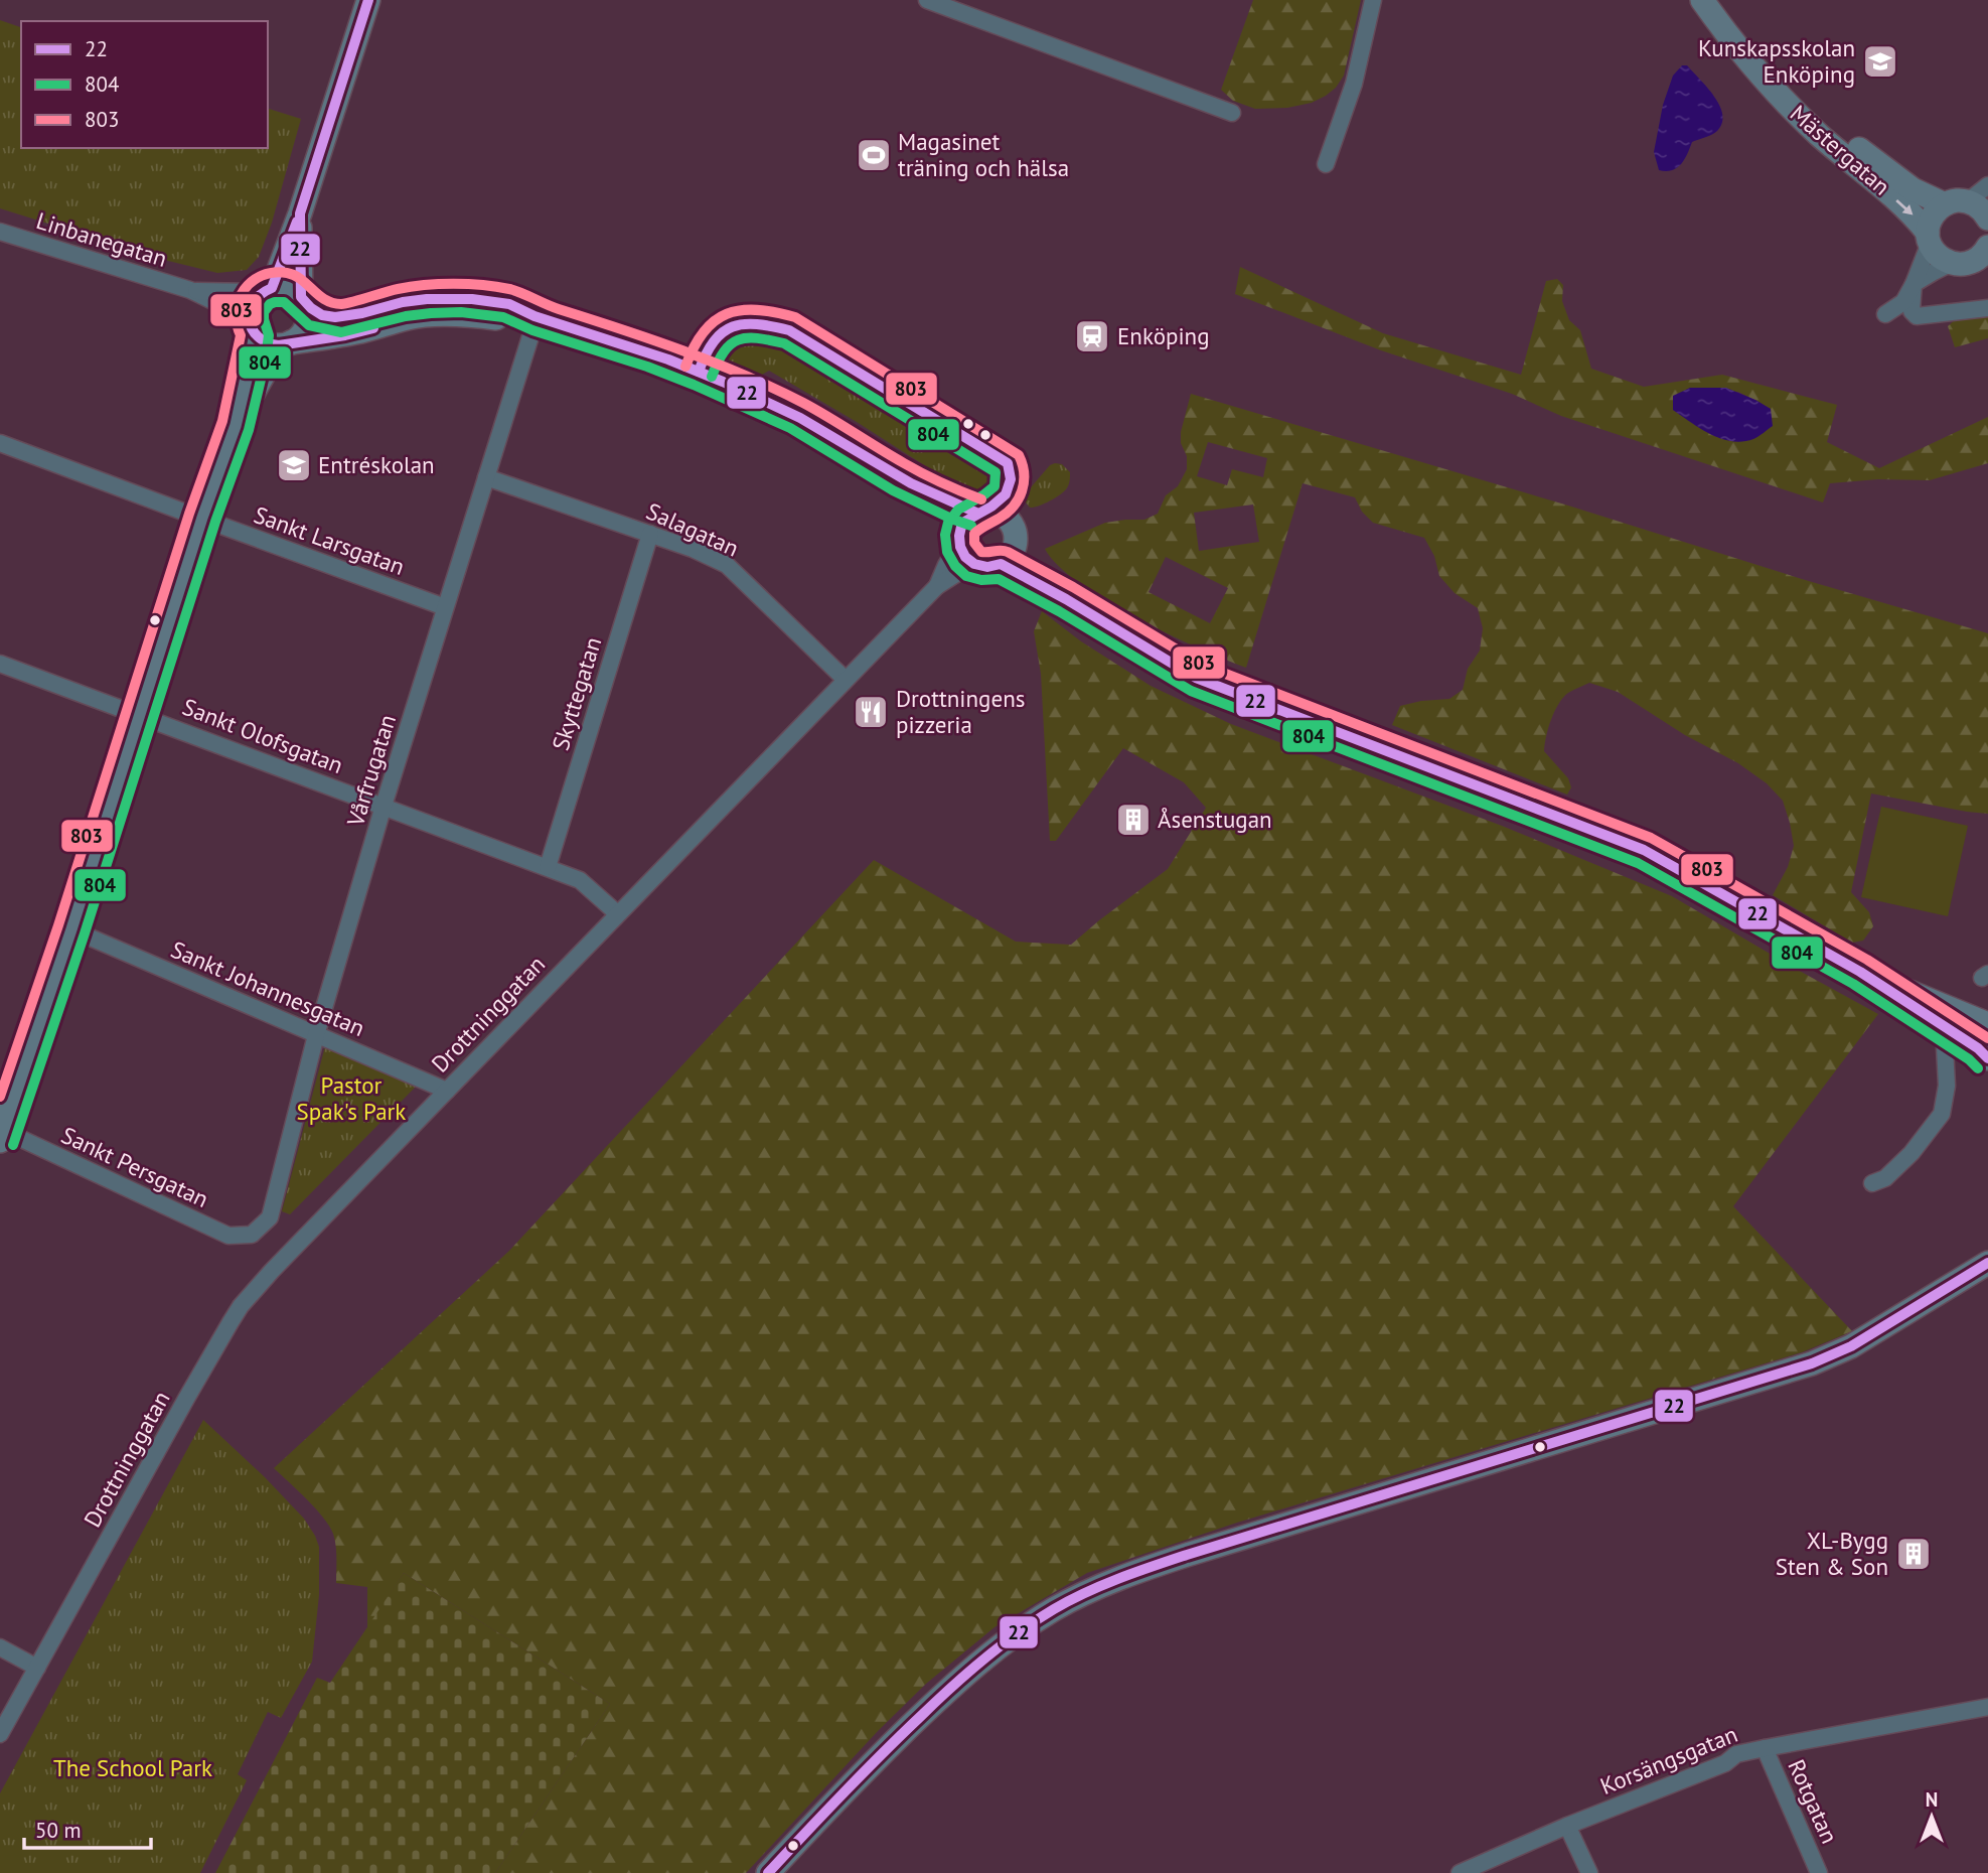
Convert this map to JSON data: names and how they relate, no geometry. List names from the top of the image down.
{
  "streets": {
    "main road": ["Mästergatan"],
    "street": [
      "Linbanegatan",
      "Salagatan",
      "Sankt Larsgatan",
      "Skyttegatan",
      "Sankt Olofsgatan",
      "Vårfrugatan",
      "Sankt Johannesgatan",
      "Drottninggatan",
      "Sankt Persgatan",
      "Korsängsgatan",
      "Rotgatan"
    ]
  },
  "crossings": [
    ["Salagatan", "Skyttegatan"],
    ["Salagatan", "Vårfrugatan"],
    ["Salagatan", "Drottninggatan"],
    ["Sankt Larsgatan", "Vårfrugatan"],
    ["Skyttegatan", "Sankt Olofsgatan"],
    ["Sankt Olofsgatan", "Vårfrugatan"],
    ["Sankt Olofsgatan", "Drottninggatan"],
    ["Vårfrugatan", "Sankt Johannesgatan"],
    ["Vårfrugatan", "Sankt Persgatan"],
    ["Sankt Johannesgatan", "Drottninggatan"],
    ["Korsängsgatan", "Rotgatan"]
  ],
  "parks": ["Pastor Spak's Park", "The School Park"],
  "places": {
    "school or university": ["Kunskapsskolan Enköping", "Entréskolan"],
    "sports": ["Magasinet träning och hälsa"],
    "station": ["Enköping"],
    "restaurant": ["Drottningens pizzeria"],
    "building": ["Åsenstugan", "XL-Bygg Sten & Son"]
  },
  "lines": ["transit line 22", "transit line 803", "transit line 804"],
  "legend": ["22", "804", "803"],
  "scale_bar": "50 m",
  "north": "top"
}
